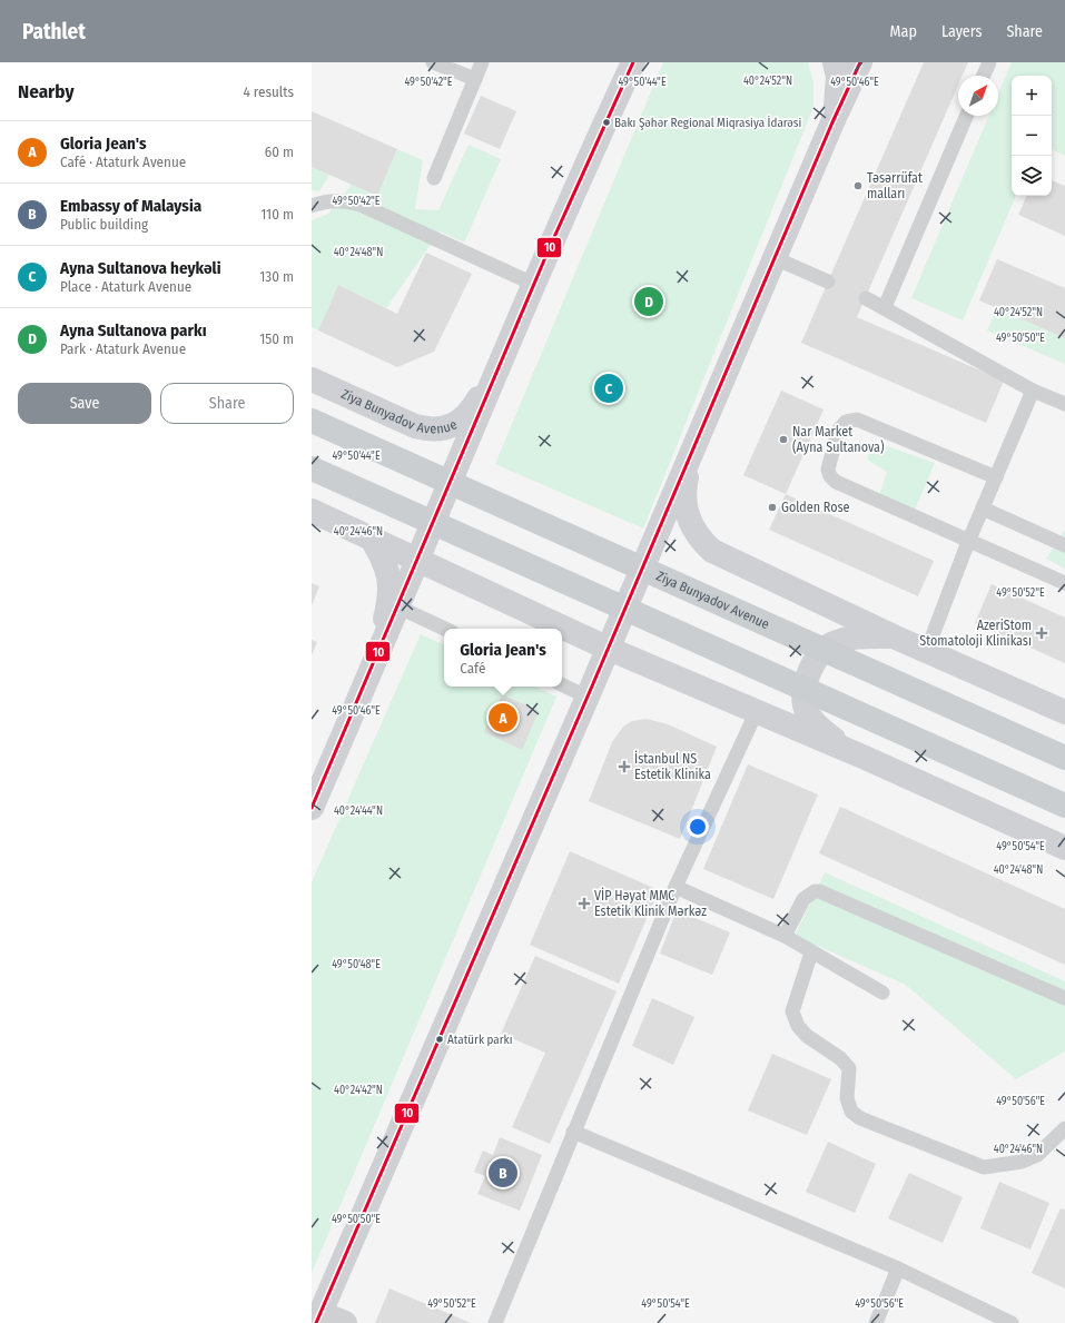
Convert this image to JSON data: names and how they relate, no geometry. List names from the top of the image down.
{
  "streets": {
    "main road": ["Ziya Bunyadov Avenue"]
  },
  "places": {
    "other": [
      "Bakı Şəhər Regional Miqrasiya İdarəsi",
      "Təsərrüfat malları",
      "Nar Market (Ayna Sultanova)",
      "Golden Rose",
      "Atatürk parkı"
    ],
    "health": ["AzeriStom Stomatoloji Klinikası", "İstanbul NS Estetik Klinika", "VİP Həyat MMC Estetik Klinik Mərkəz"]
  },
  "lines": ["transit line 10"],
  "north": "top right",
  "page": {
    "header": "Pathlet",
    "nav": ["Map", "Layers", "Share"],
    "heading": ["Nearby", "4 results"],
    "map_buttons": ["+", "−"],
    "list": [
      {
        "mark": "A",
        "name": "Gloria Jean's",
        "note": "Café · Ataturk Avenue",
        "value": "60 m"
      },
      {
        "mark": "B",
        "name": "Embassy of Malaysia",
        "note": "Public building",
        "value": "110 m"
      },
      {
        "mark": "C",
        "name": "Ayna Sultanova heykəli",
        "note": "Place · Ataturk Avenue",
        "value": "130 m"
      },
      {
        "mark": "D",
        "name": "Ayna Sultanova parkı",
        "note": "Park · Ataturk Avenue",
        "value": "150 m"
      }
    ],
    "pins": [
      "D",
      "C",
      "A",
      "B"
    ],
    "buttons": ["Save", "Share"],
    "popup": ["Gloria Jean's", "Café"]
  },
  "coordinates": [
    "40°24'52\"N",
    "49°50'42\"E",
    "49°50'44\"E",
    "49°50'46\"E",
    "40°24'48\"N",
    "49°50'50\"E",
    "40°24'46\"N",
    "49°50'52\"E",
    "40°24'44\"N",
    "49°50'54\"E",
    "49°50'48\"E",
    "40°24'42\"N",
    "49°50'56\"E"
  ]
}
